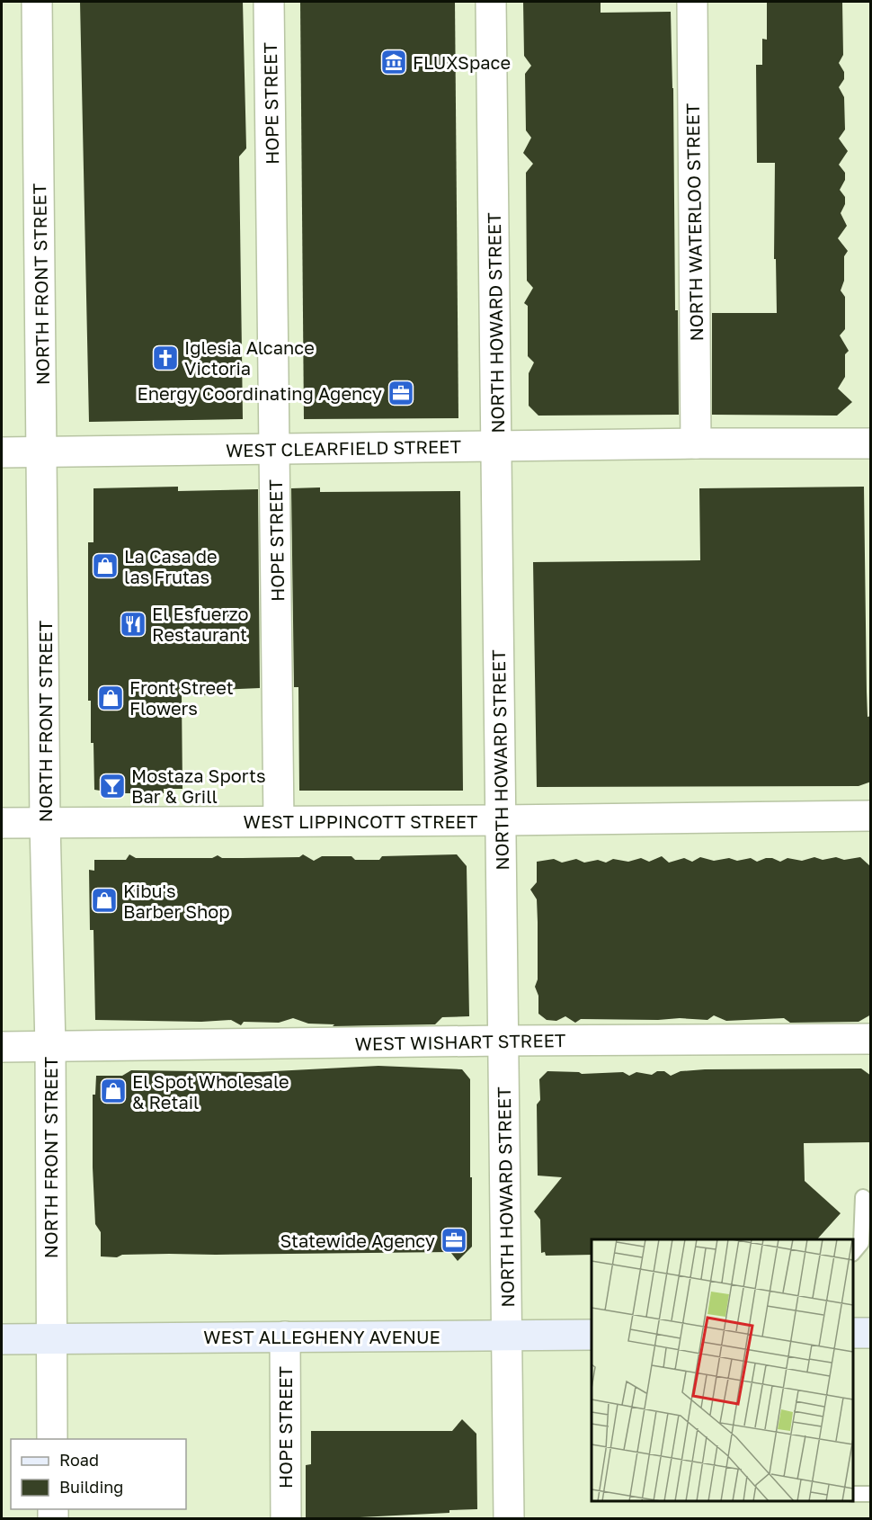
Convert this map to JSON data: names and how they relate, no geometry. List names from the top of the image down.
{
  "streets": {
    "main road": ["WEST ALLEGHENY AVENUE"],
    "street": [
      "HOPE STREET",
      "NORTH WATERLOO STREET",
      "NORTH FRONT STREET",
      "NORTH HOWARD STREET",
      "WEST CLEARFIELD STREET",
      "WEST LIPPINCOTT STREET",
      "WEST WISHART STREET"
    ]
  },
  "crossings": [
    ["HOPE STREET", "WEST CLEARFIELD STREET"],
    ["HOPE STREET", "WEST LIPPINCOTT STREET"],
    ["HOPE STREET", "WEST ALLEGHENY AVENUE"],
    ["NORTH WATERLOO STREET", "WEST CLEARFIELD STREET"],
    ["NORTH FRONT STREET", "WEST CLEARFIELD STREET"],
    ["NORTH FRONT STREET", "WEST LIPPINCOTT STREET"],
    ["NORTH FRONT STREET", "WEST WISHART STREET"],
    ["NORTH FRONT STREET", "WEST ALLEGHENY AVENUE"],
    ["NORTH HOWARD STREET", "WEST CLEARFIELD STREET"],
    ["NORTH HOWARD STREET", "WEST LIPPINCOTT STREET"],
    ["NORTH HOWARD STREET", "WEST WISHART STREET"],
    ["NORTH HOWARD STREET", "WEST ALLEGHENY AVENUE"]
  ],
  "places": {
    "museum": ["FLUXSpace"],
    "church": ["Iglesia Alcance Victoria"],
    "office": ["Energy Coordinating Agency", "Statewide Agency"],
    "shop": [
      "La Casa de las Frutas",
      "Front Street Flowers",
      "Kibu's Barber Shop",
      "El Spot Wholesale & Retail"
    ],
    "restaurant": ["El Esfuerzo Restaurant"],
    "bar": ["Mostaza Sports Bar & Grill"]
  },
  "legend": ["Road", "Building"]
}
